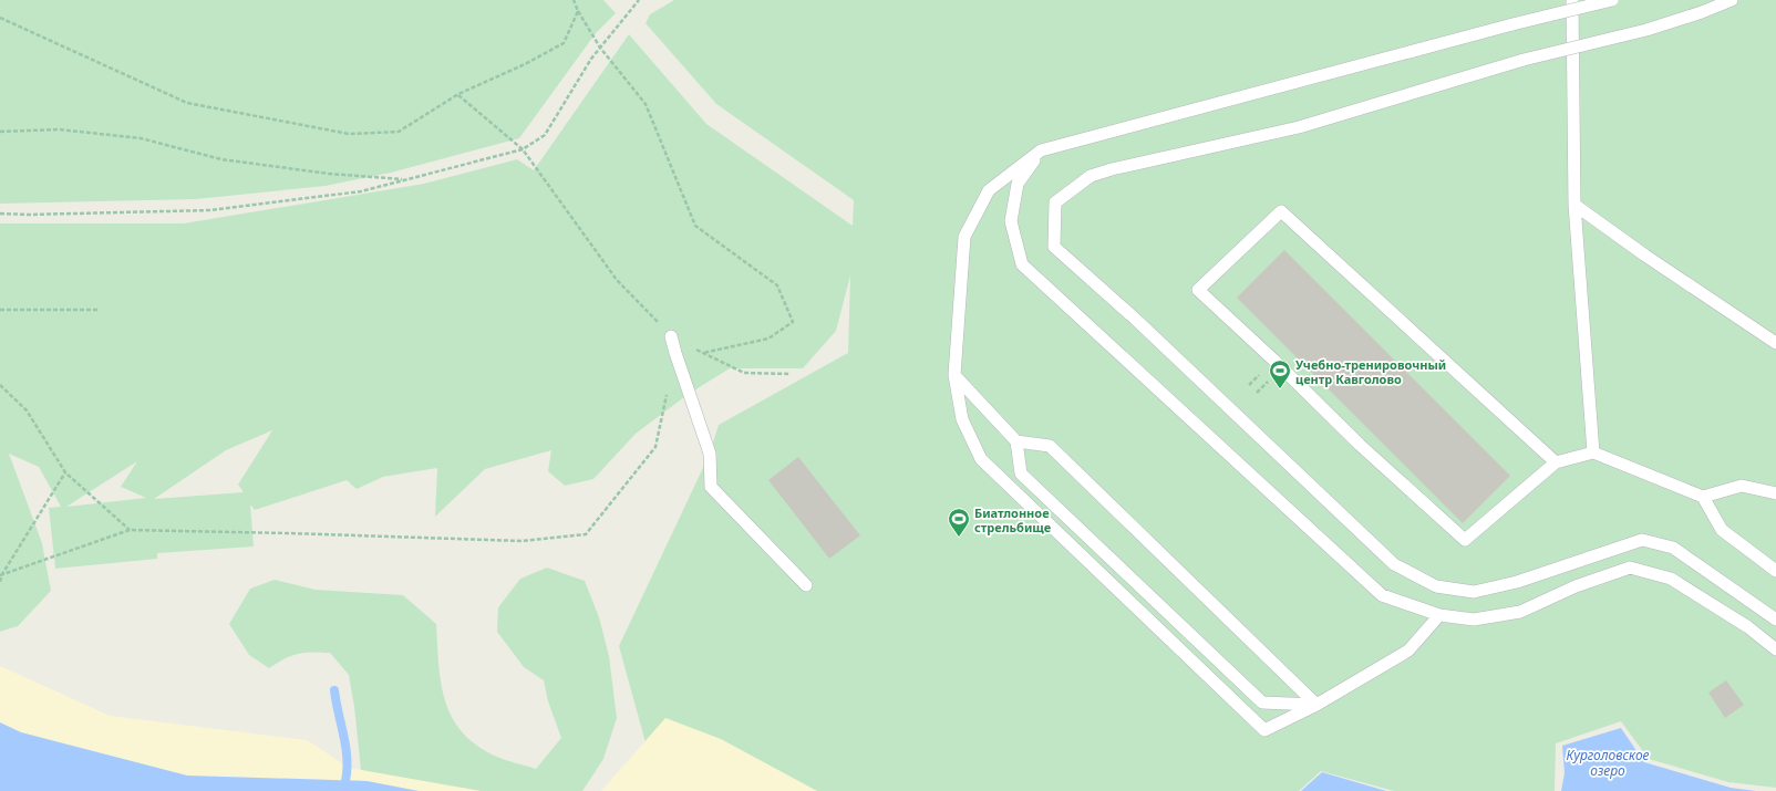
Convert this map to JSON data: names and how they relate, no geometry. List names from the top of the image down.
{
  "water": ["Курголовское озеро"],
  "places": {
    "sports": ["Учебно-тренировочный центр Кавголово", "Биатлонное стрельбище"]
  }
}
